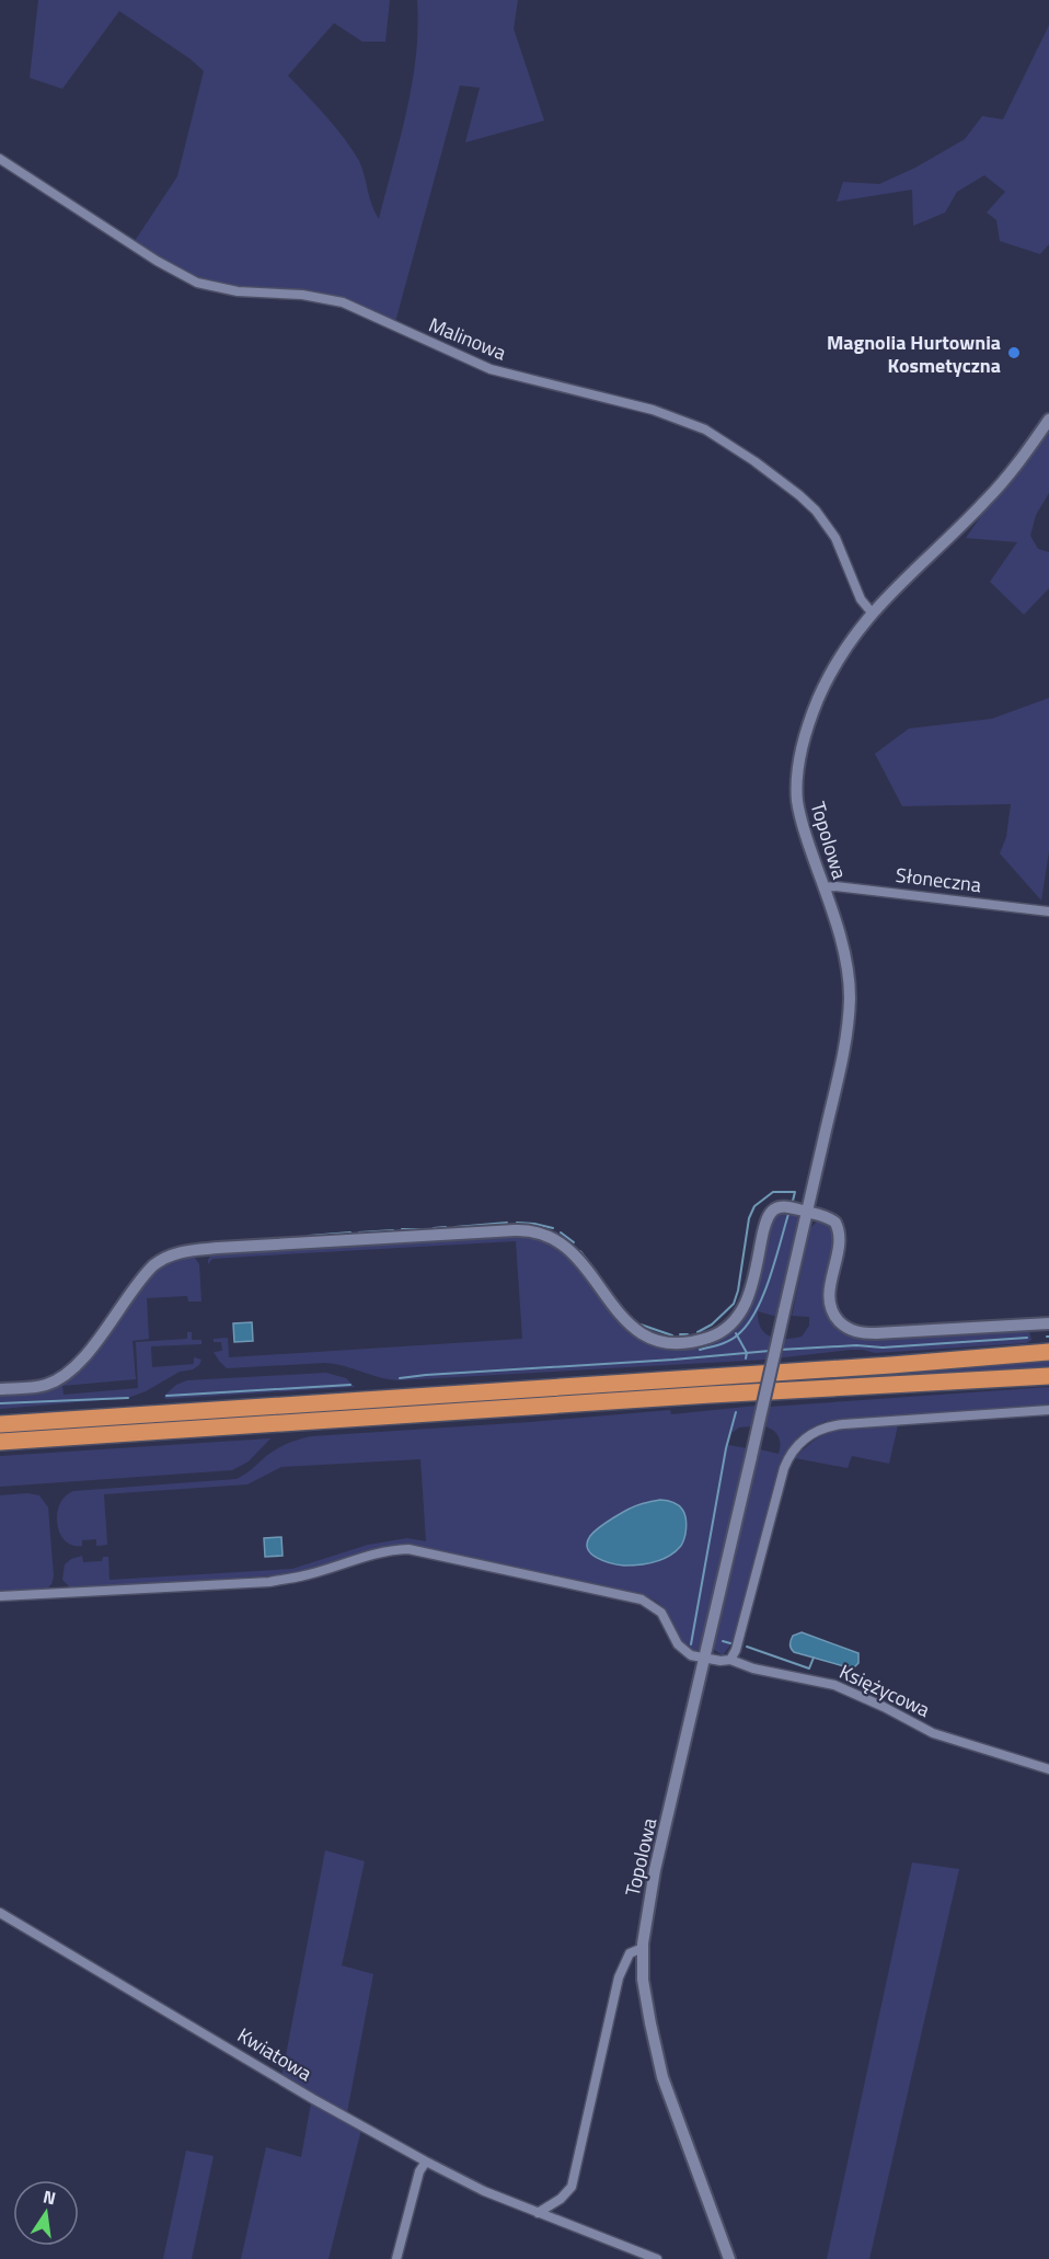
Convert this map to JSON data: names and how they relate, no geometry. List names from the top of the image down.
{
  "streets": {
    "street": [
      "Malinowa",
      "Topolowa",
      "Słoneczna",
      "Księżycowa",
      "Kwiatowa"
    ]
  },
  "crossings": [
    ["Malinowa", "Topolowa"],
    ["Topolowa", "Słoneczna"],
    ["Topolowa", "Księżycowa"]
  ],
  "places": ["Magnolia Hurtownia Kosmetyczna"],
  "north": "top"
}
